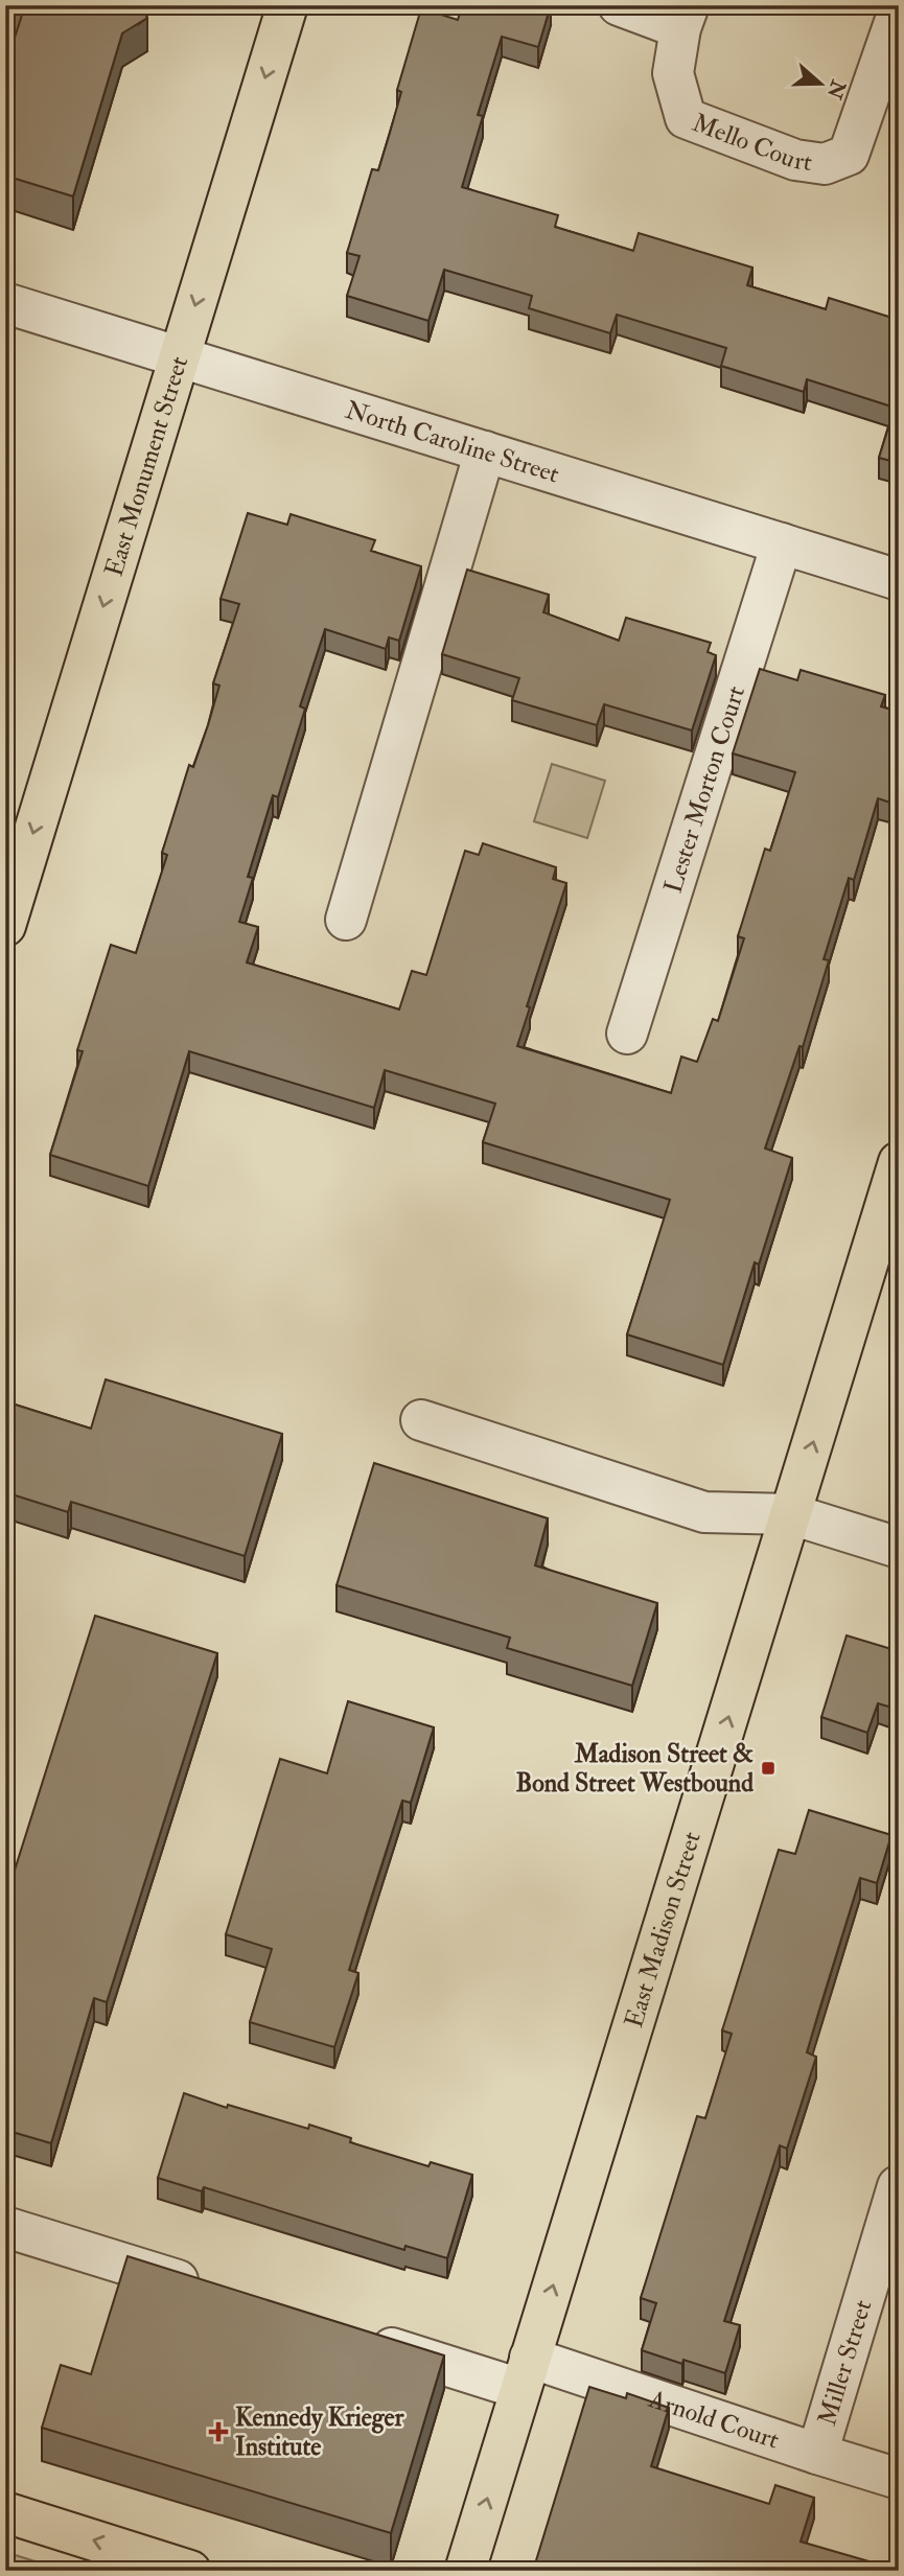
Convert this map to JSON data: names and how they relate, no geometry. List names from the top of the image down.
{
  "streets": {
    "main road": ["East Monument Street", "East Madison Street"],
    "street": [
      "Mello Court",
      "North Caroline Street",
      "Lester Morton Court",
      "Miller Street",
      "Arnold Court"
    ]
  },
  "crossings": [
    ["North Caroline Street", "East Monument Street"],
    ["North Caroline Street", "Lester Morton Court"],
    ["East Madison Street", "Arnold Court"],
    ["Miller Street", "Arnold Court"]
  ],
  "one_way": ["East Monument Street", "East Madison Street"],
  "places": {
    "transit": ["Madison Street & Bond Street Westbound"],
    "health": ["Kennedy Krieger Institute"]
  },
  "north": "right"
}
